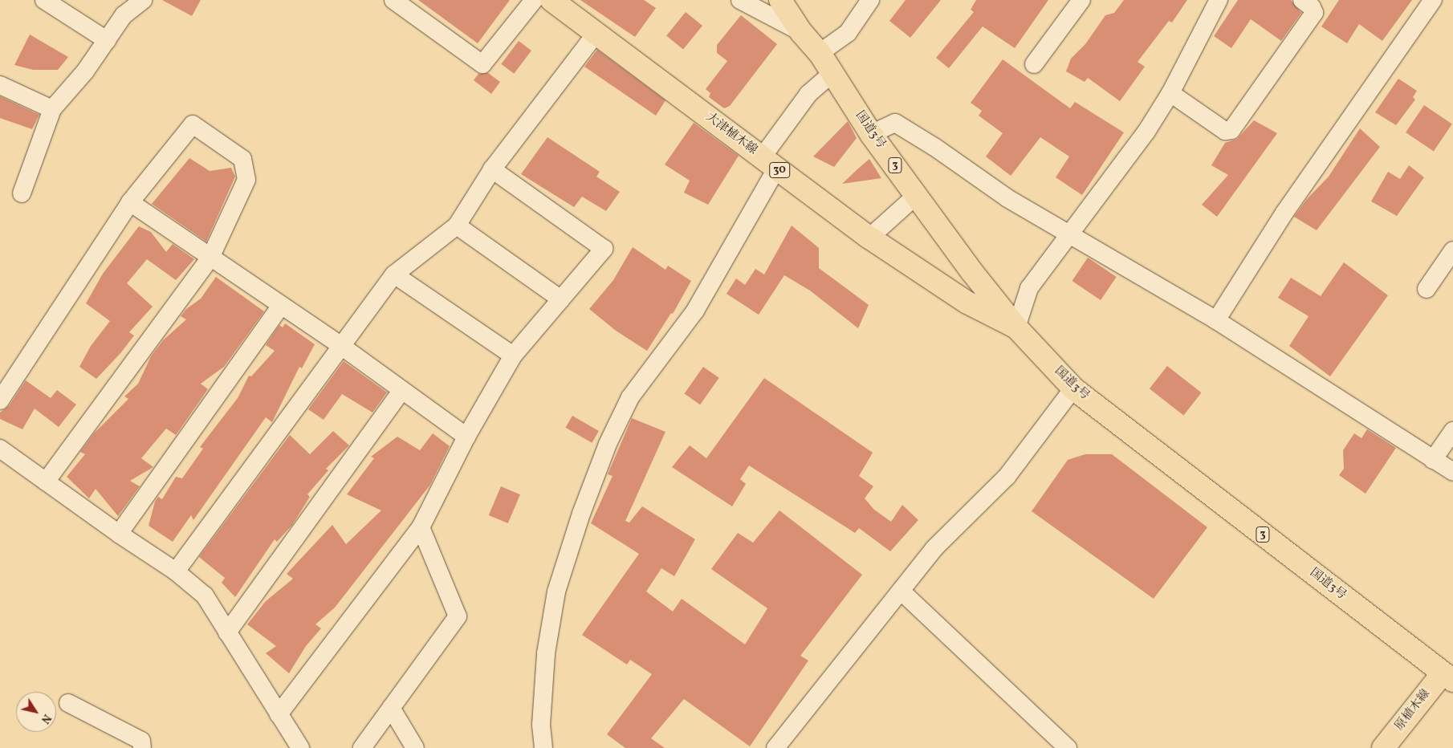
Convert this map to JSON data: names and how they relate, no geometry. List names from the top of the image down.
{
  "streets": {
    "main road": [
      "国道3号",
      "大津植木線",
      "3",
      "30",
      "原植木線"
    ]
  },
  "crossings": [
    ["国道3号", "大津植木線"],
    ["国道3号", "原植木線"]
  ],
  "north": "bottom right"
}
